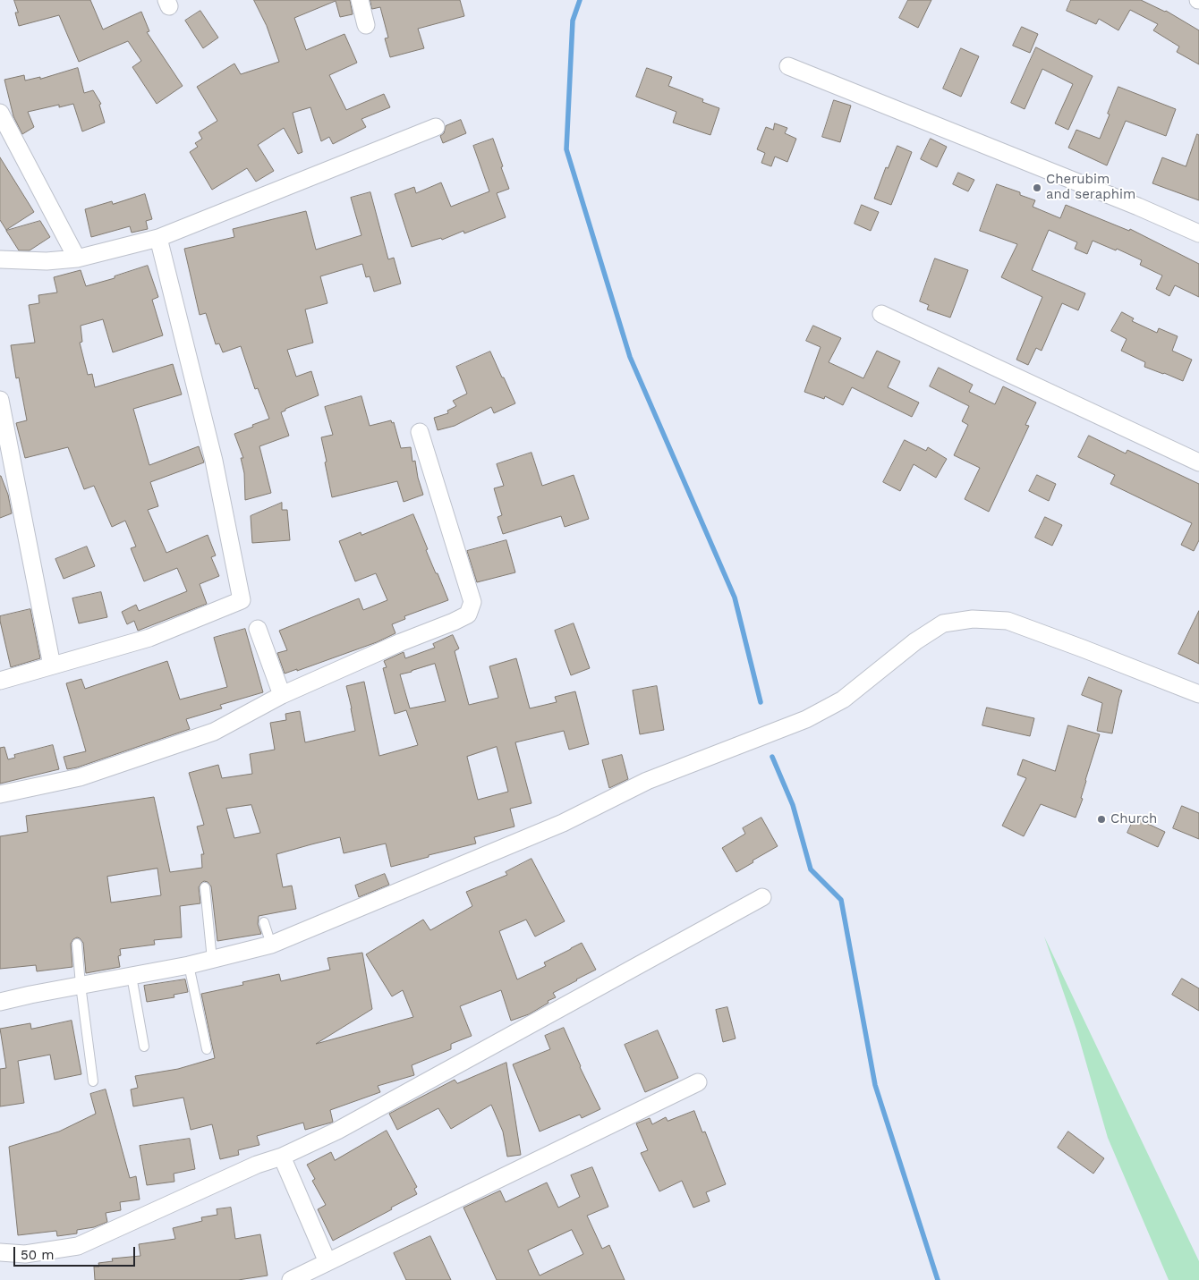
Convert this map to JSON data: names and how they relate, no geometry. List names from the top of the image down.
{
  "places": ["Cherubim and seraphim", "Church"],
  "scale_bar": "50 m"
}
